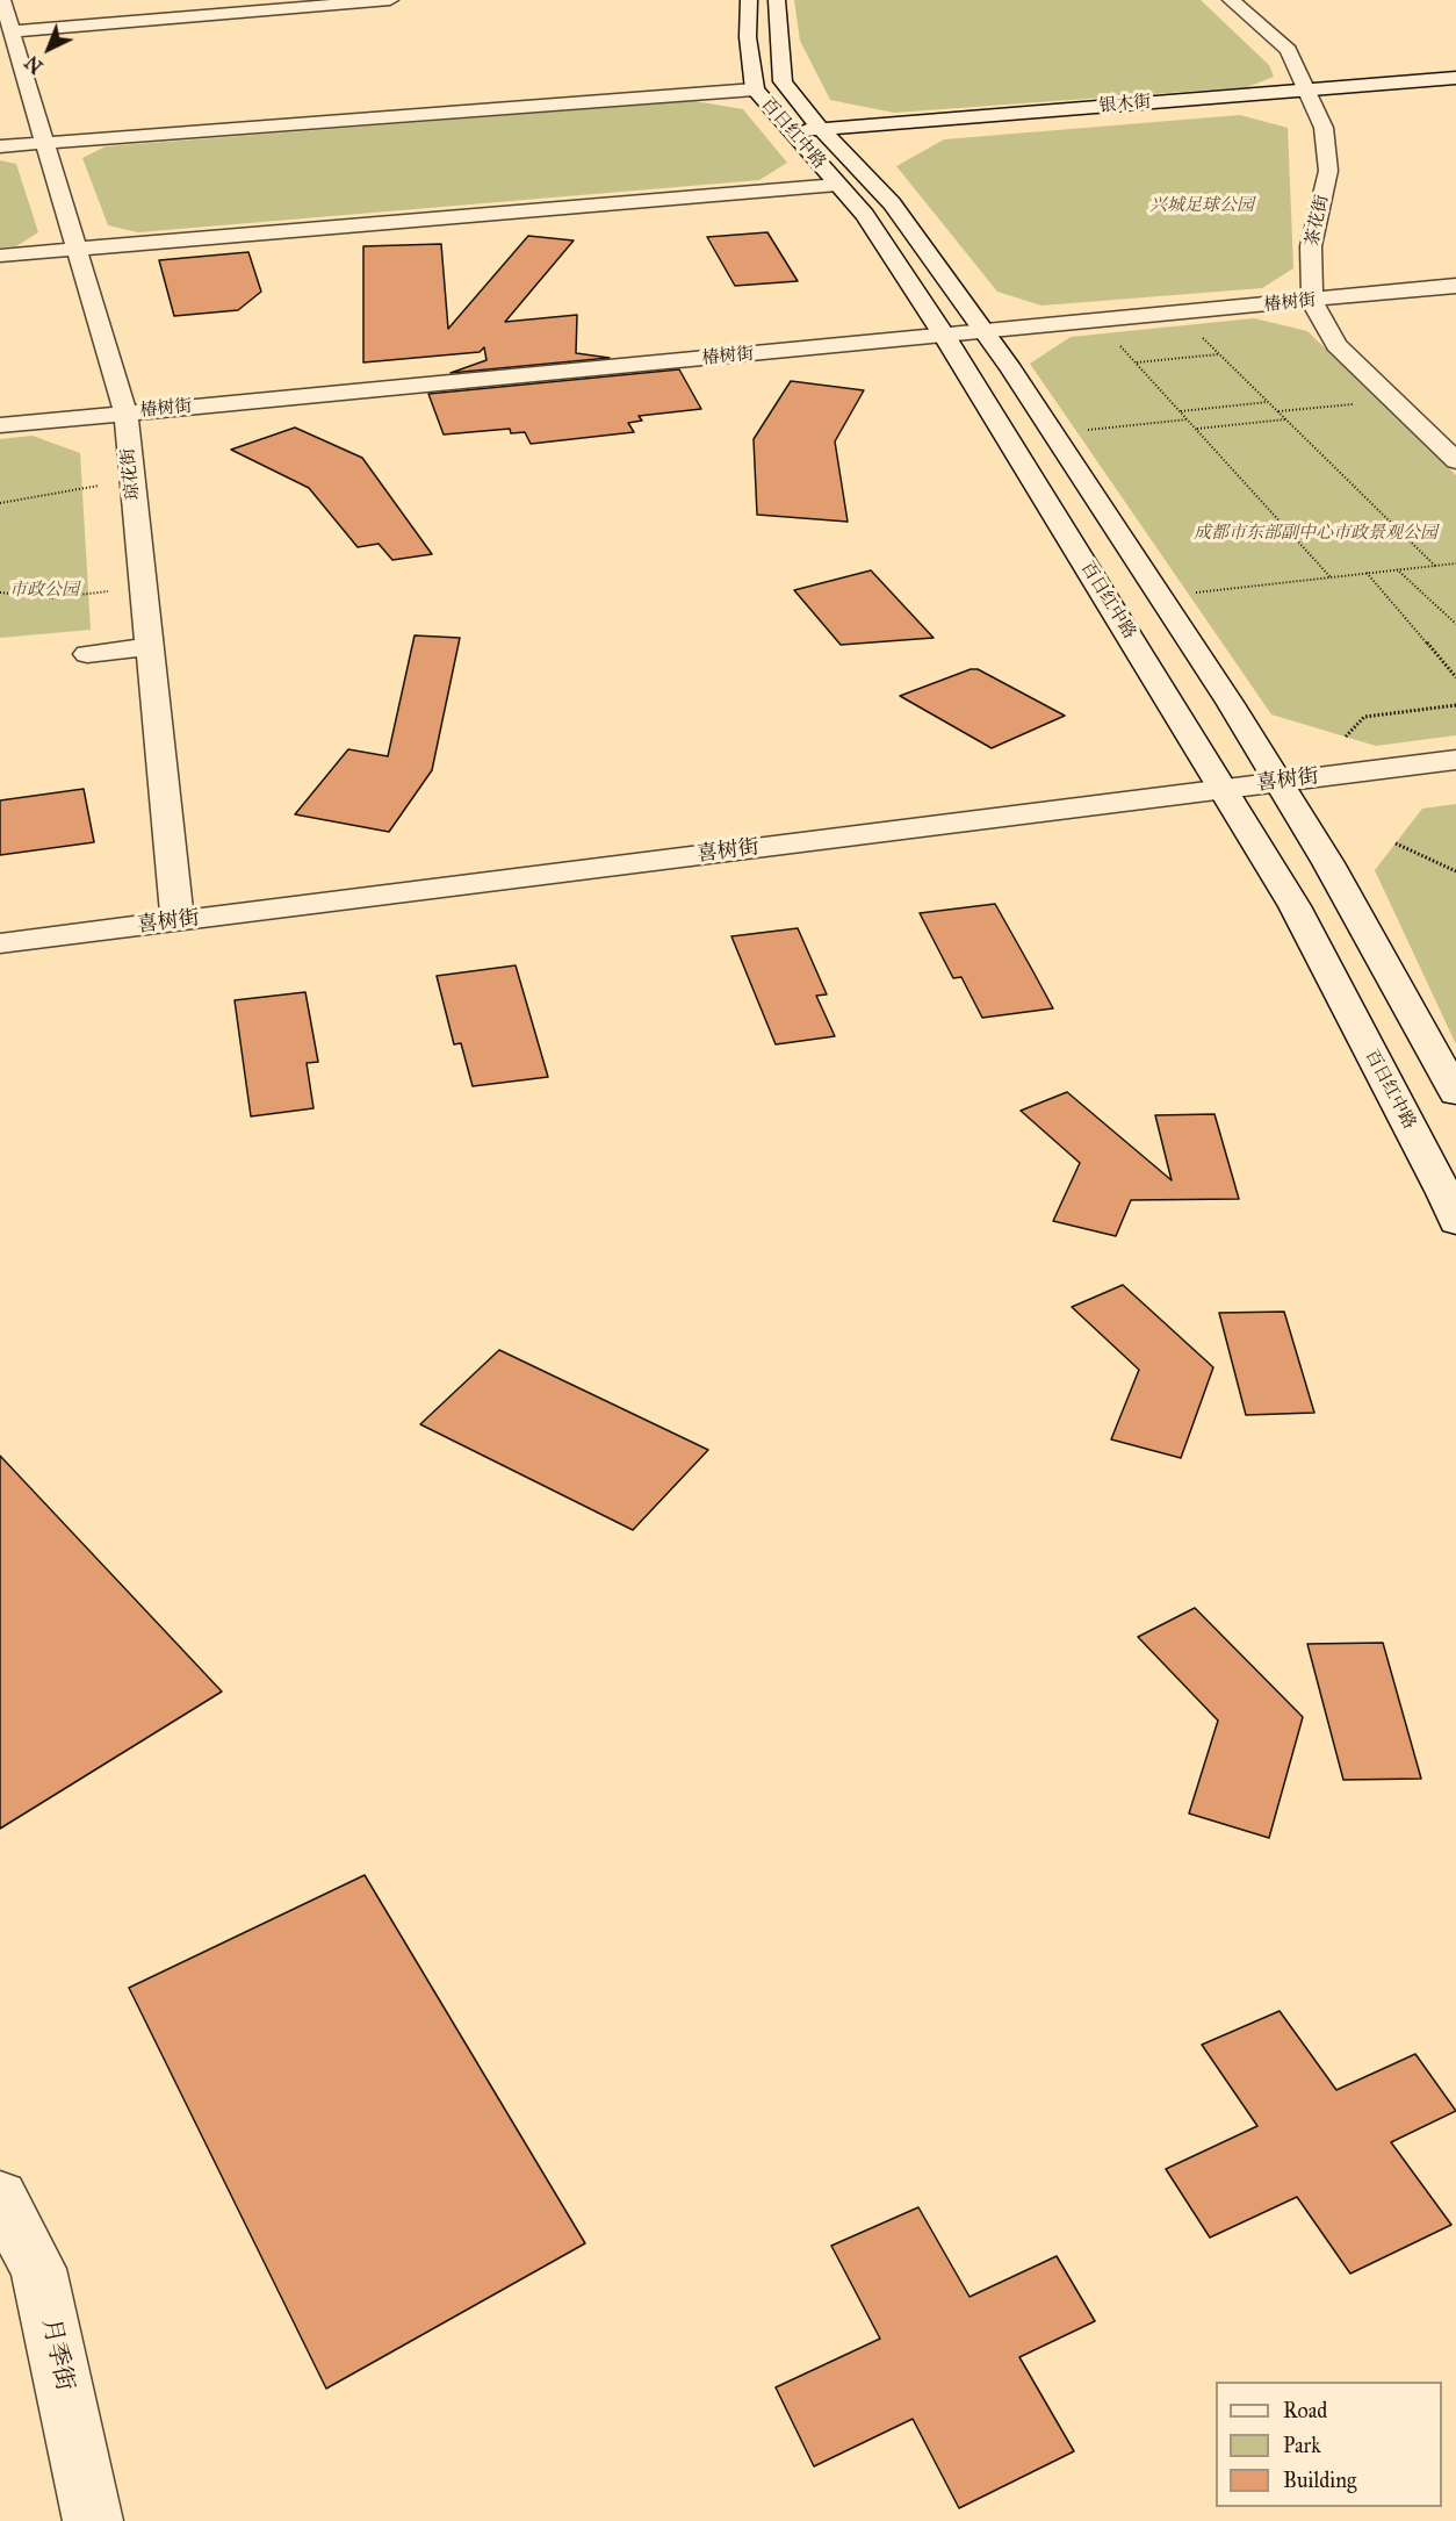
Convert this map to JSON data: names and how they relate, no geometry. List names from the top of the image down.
{
  "streets": {
    "street": [
      "银木街",
      "百日红中路",
      "茶花街",
      "椿树街",
      "琼花街",
      "喜树街",
      "月季街"
    ]
  },
  "crossings": [
    ["银木街", "百日红中路"],
    ["银木街", "茶花街"],
    ["百日红中路", "椿树街"],
    ["百日红中路", "喜树街"],
    ["茶花街", "椿树街"],
    ["椿树街", "琼花街"],
    ["琼花街", "喜树街"]
  ],
  "parks": ["兴城足球公园", "成都市东部副中心市政景观公园", "市政公园"],
  "legend": ["Road", "Park", "Building"],
  "north": "bottom left"
}
